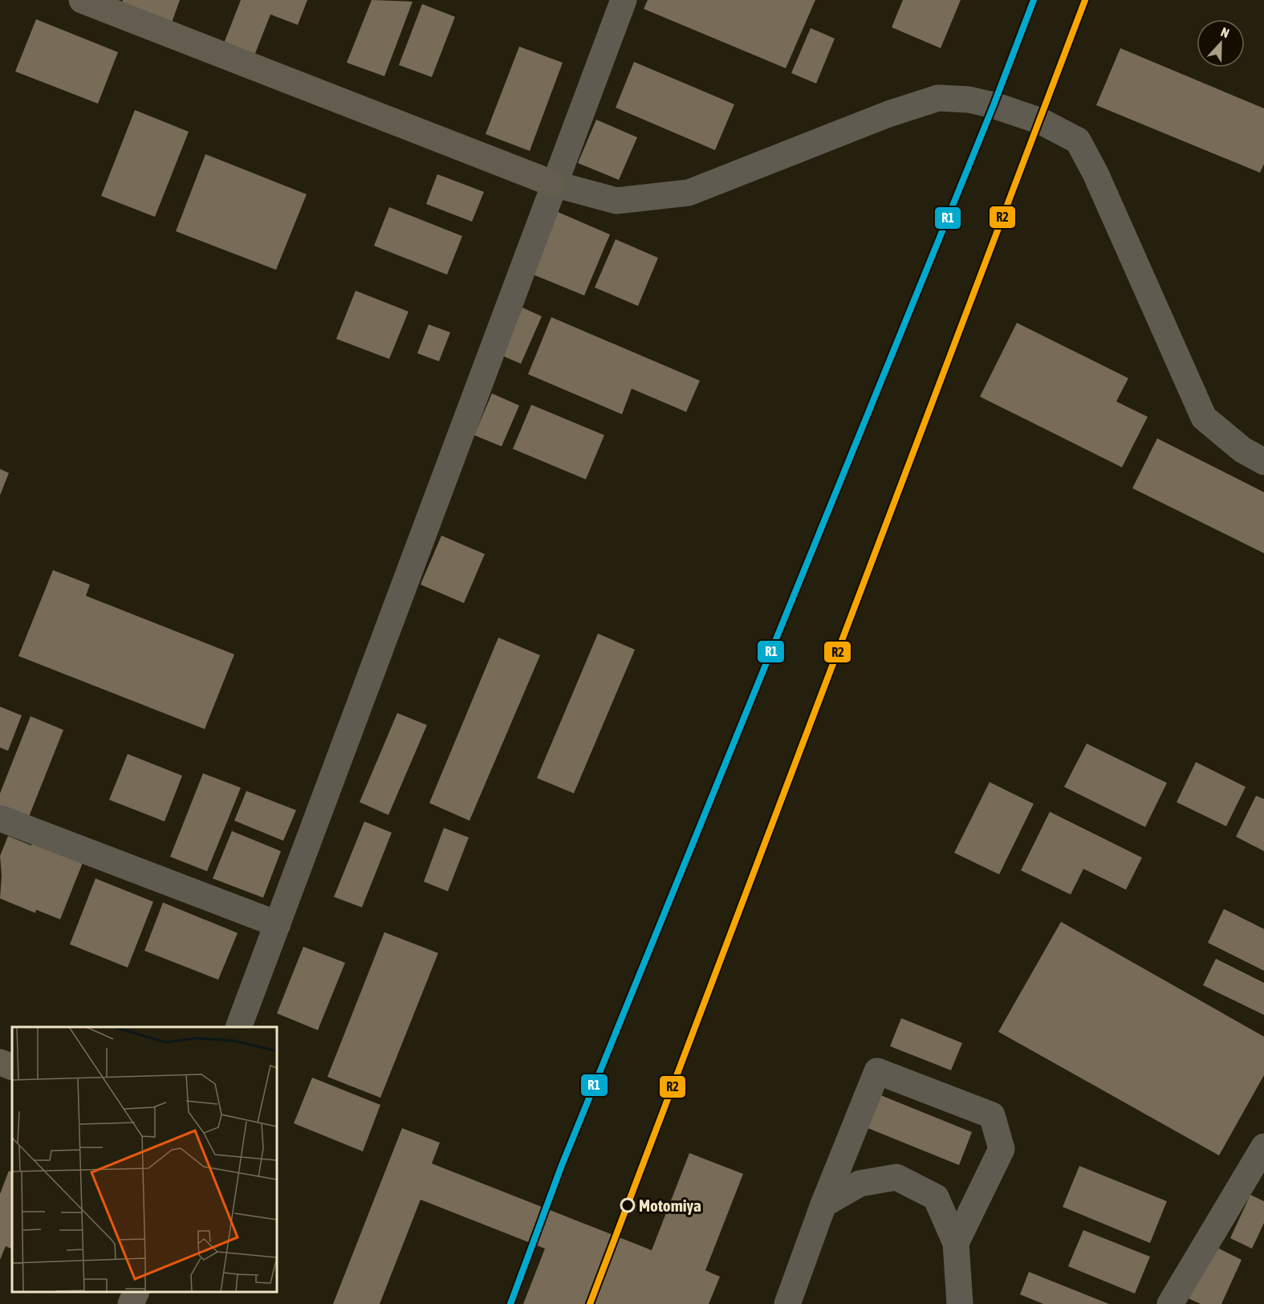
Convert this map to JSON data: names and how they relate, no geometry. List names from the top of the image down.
{
  "places": ["Motomiya"],
  "lines": ["transit line R1", "transit line R2"],
  "north": "top"
}
